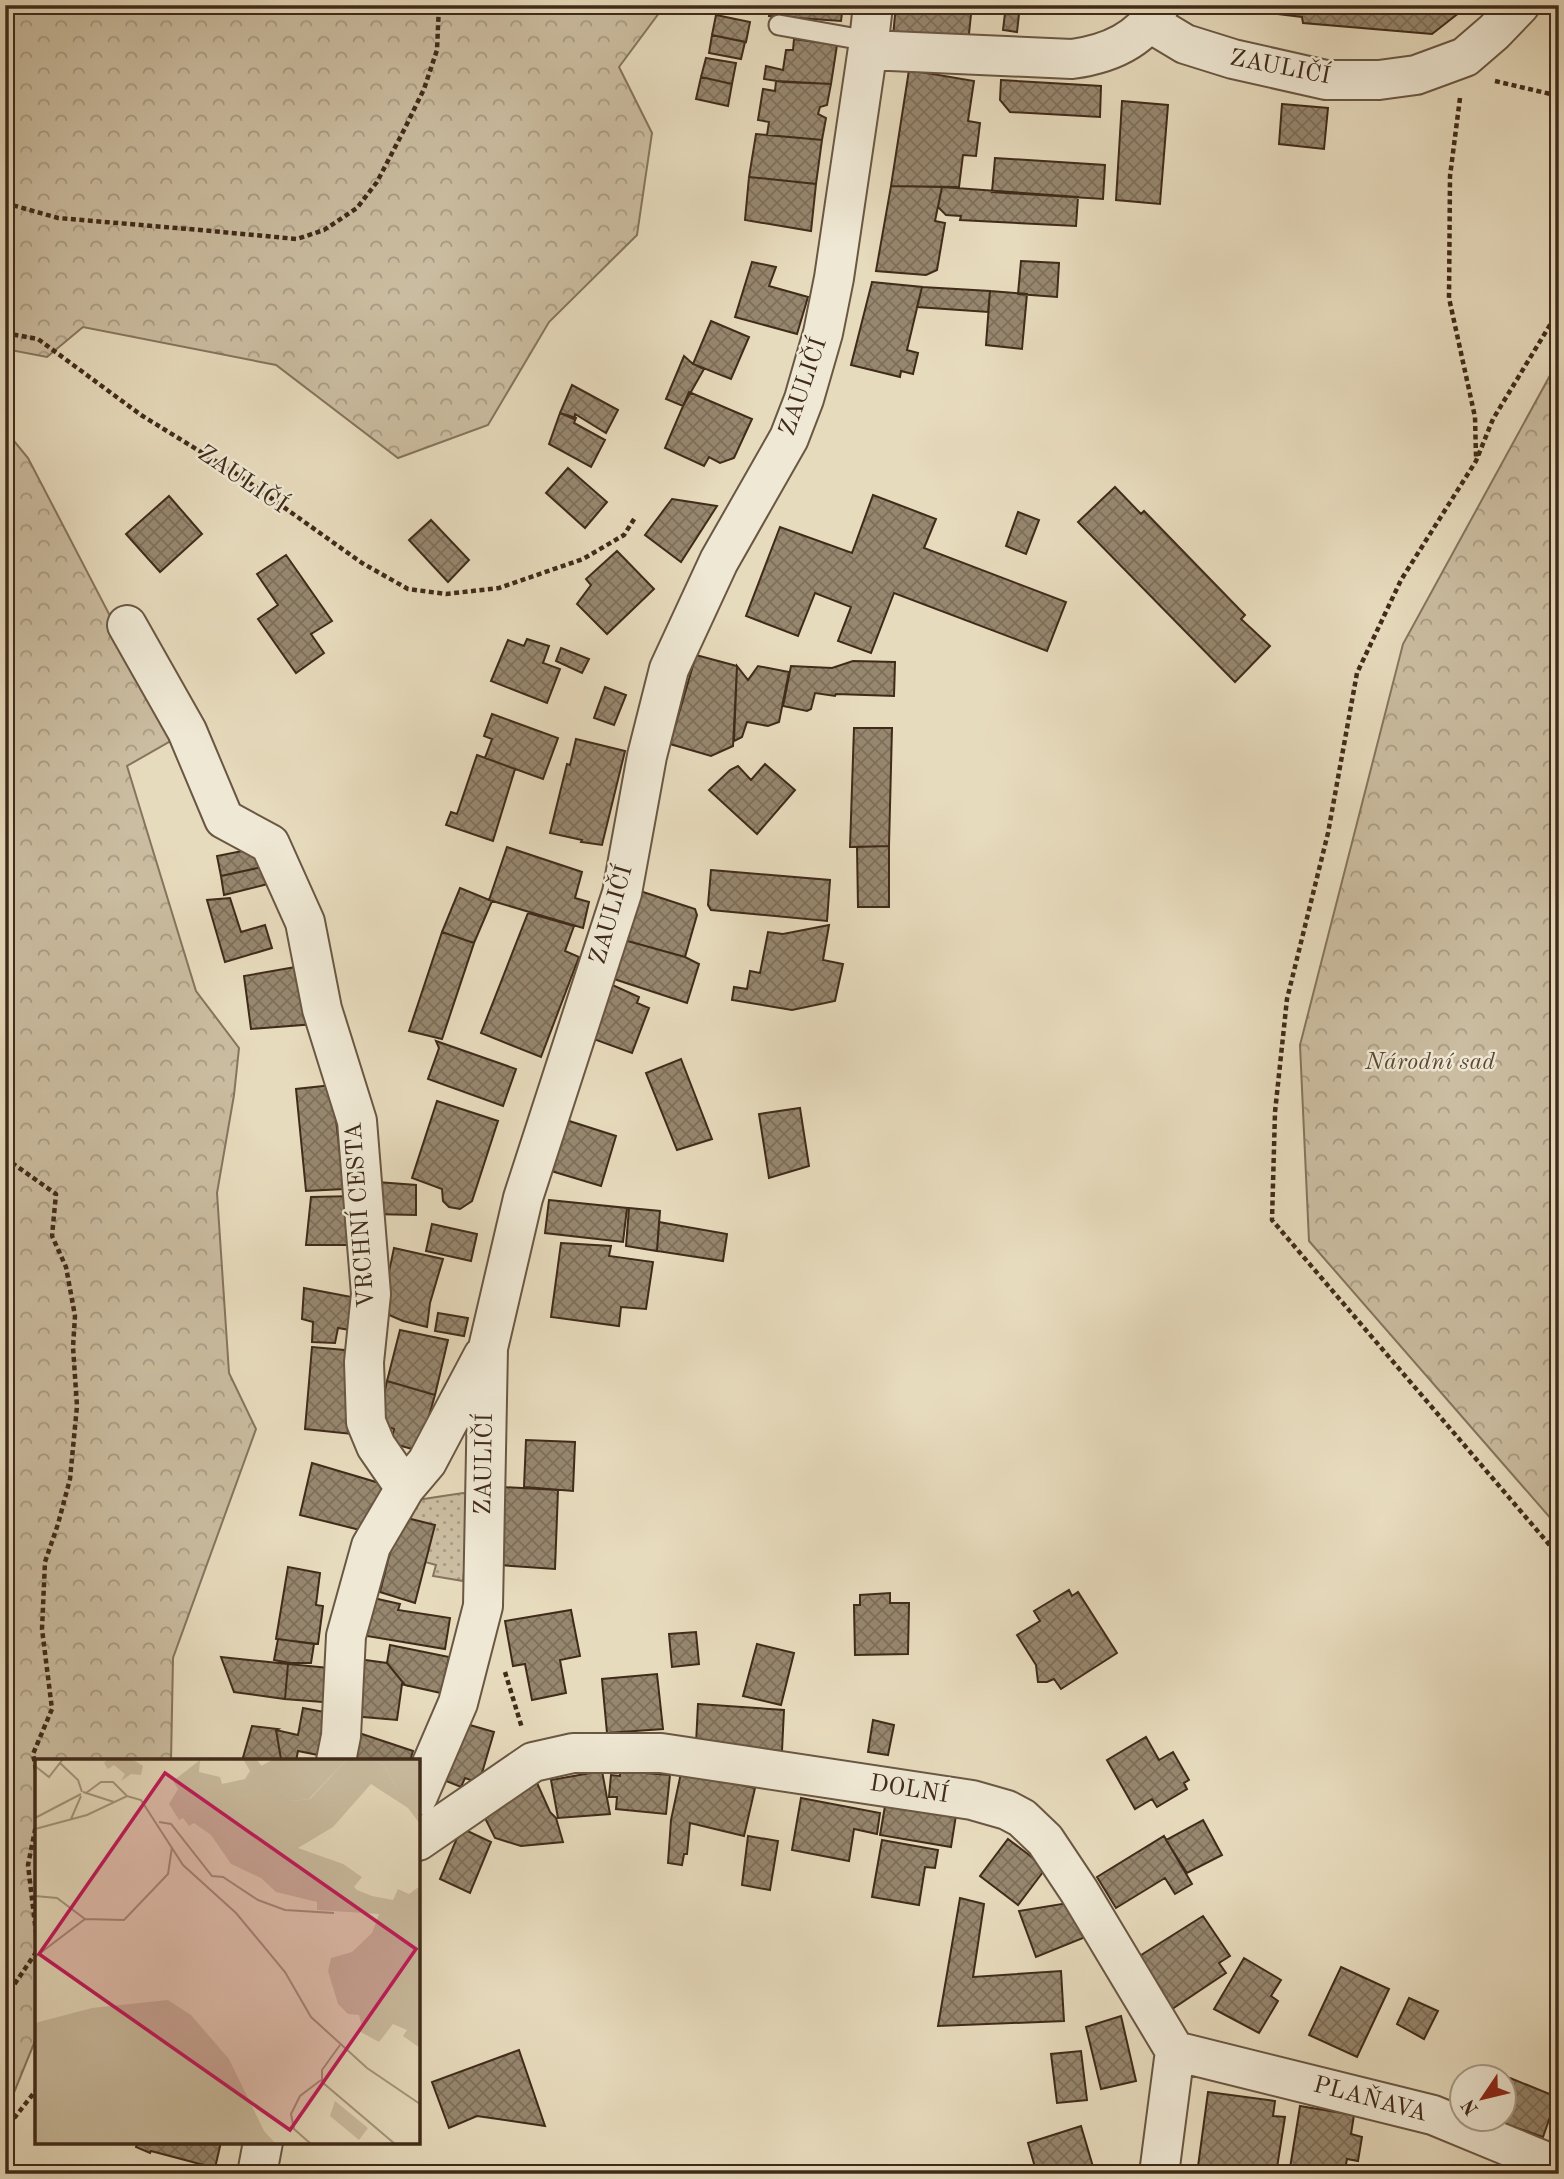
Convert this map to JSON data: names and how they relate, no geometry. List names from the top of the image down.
{
  "streets": {
    "street": [
      "ZAULIČÍ",
      "VRCHNÍ CESTA",
      "DOLNÍ",
      "PLAŇAVA"
    ]
  },
  "crossings": [
    ["DOLNÍ", "PLAŇAVA"]
  ],
  "parks": ["Národní sad"],
  "north": "bottom left"
}
